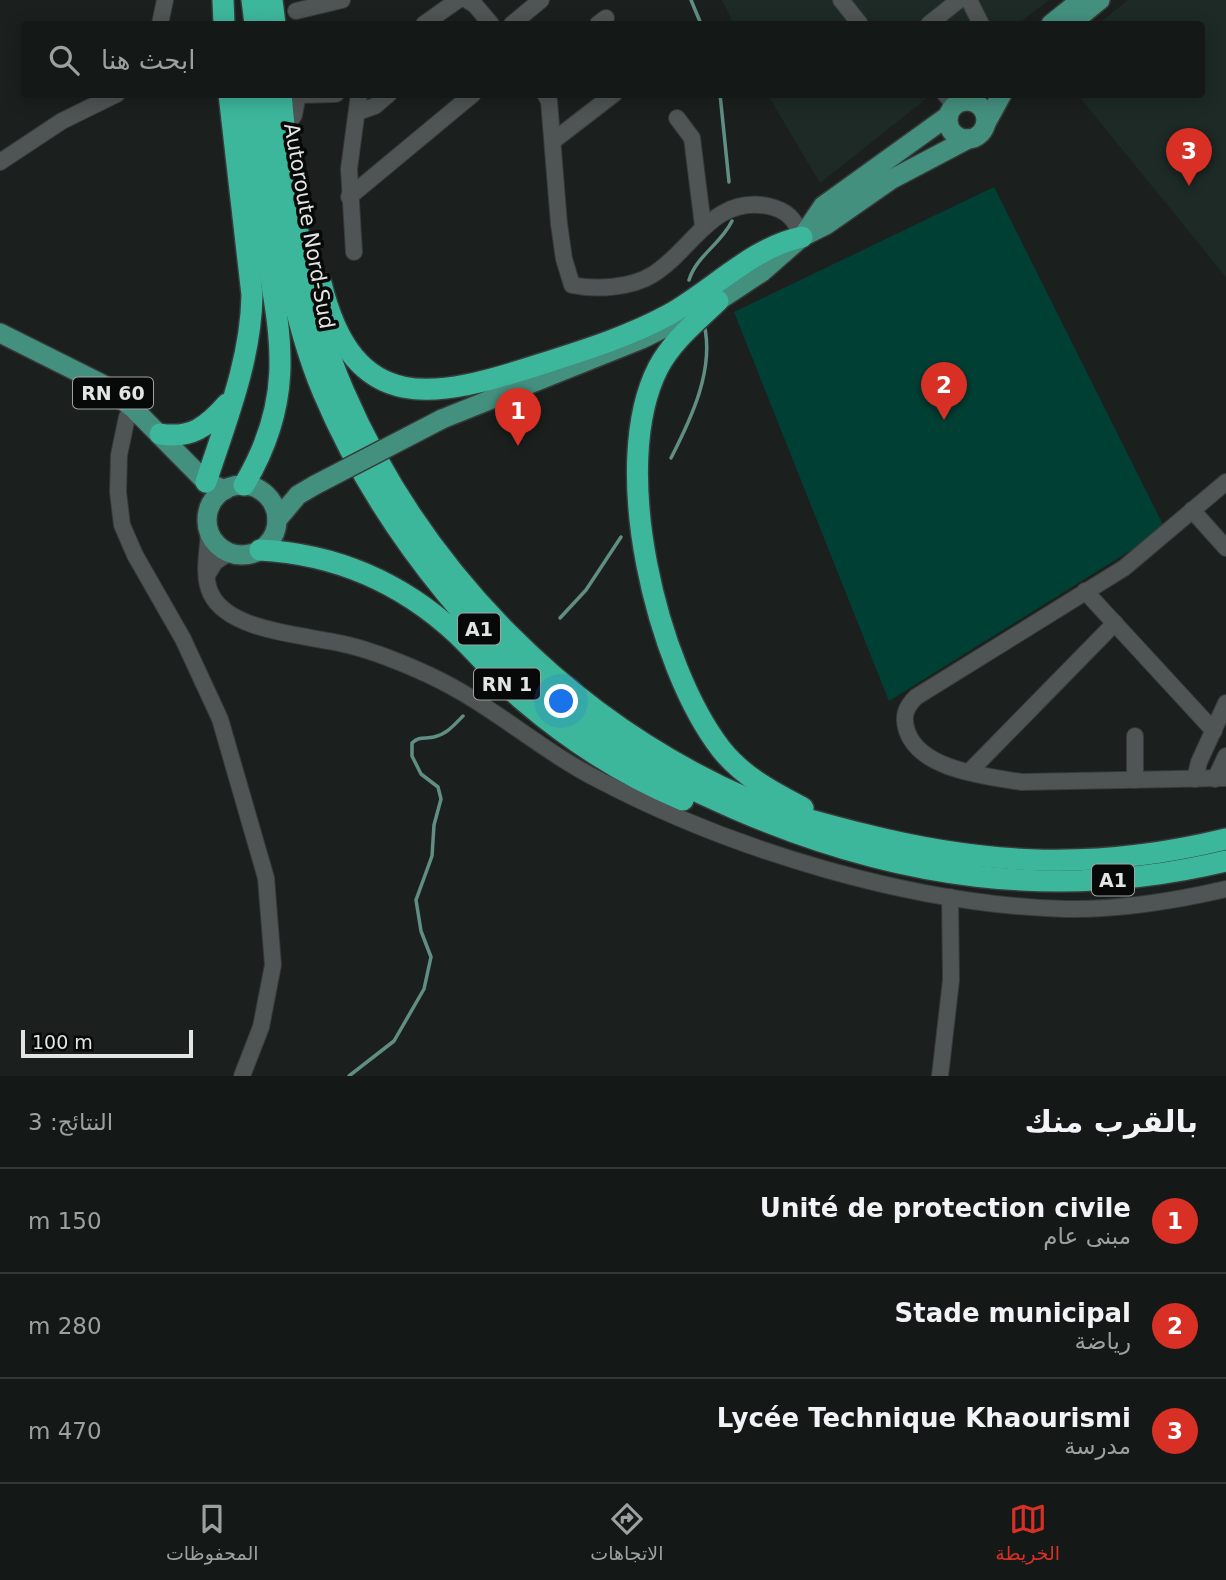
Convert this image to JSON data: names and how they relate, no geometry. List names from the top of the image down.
{
  "streets": {
    "highway": ["Autoroute Nord-Sud", "A1", "RN 1"],
    "main road": ["RN 60"]
  },
  "crossings": [
    ["Autoroute Nord-Sud", "RN 1"],
    ["RN 60", "RN 1"]
  ],
  "scale_bar": "100 m",
  "page": {
    "search": "ابحث هنا",
    "pins": ["3", "2", "1"],
    "scale": "100 m",
    "heading": ["بالقرب منك", "النتائج: 3"],
    "list": [
      {
        "mark": "1",
        "name": "Unité de protection civile",
        "note": "مبنى عام",
        "value": "150 m"
      },
      {
        "mark": "2",
        "name": "Stade municipal",
        "note": "رياضة",
        "value": "280 m"
      },
      {
        "mark": "3",
        "name": "Lycée Technique Khaourismi",
        "note": "مدرسة",
        "value": "470 m"
      }
    ],
    "nav": ["الخريطة", "الاتجاهات", "المحفوظات"]
  }
}
